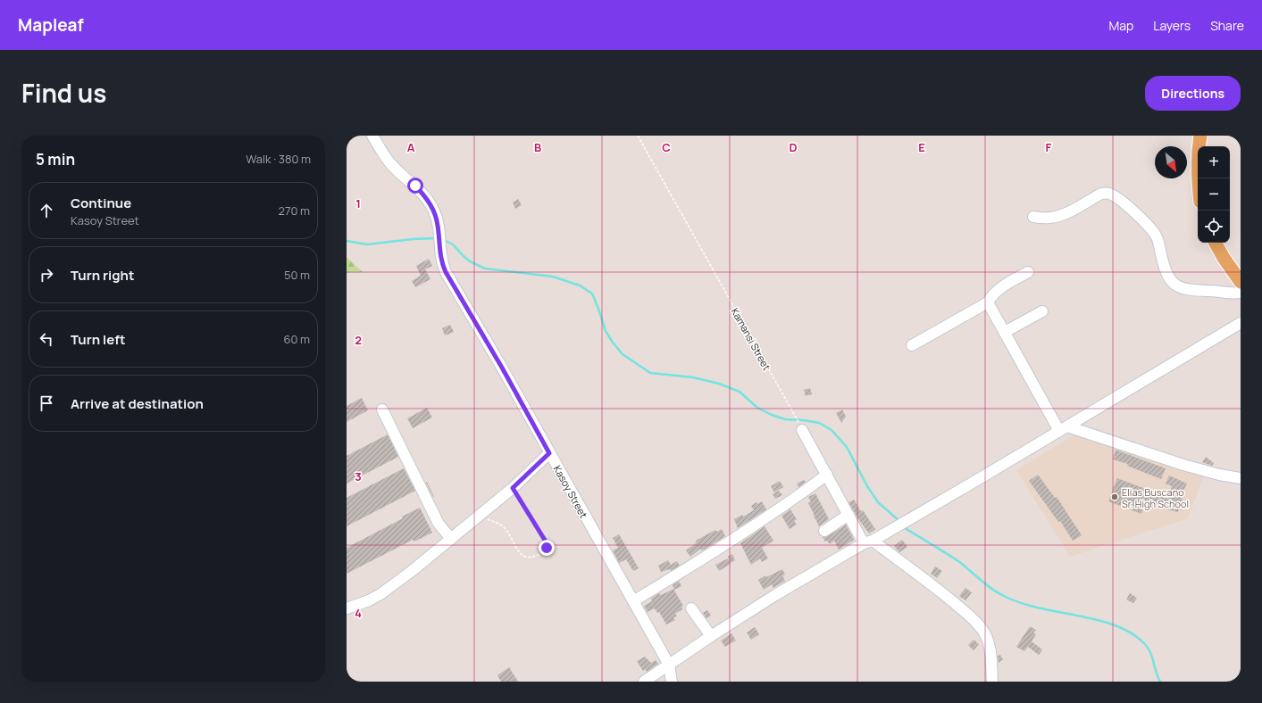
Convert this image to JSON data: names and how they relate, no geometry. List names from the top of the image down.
{
  "streets": {
    "street": ["Kasoy Street"],
    "path": ["Kamansi Street"]
  },
  "places": ["Elias Buscano Sr. High School"],
  "north": "bottom right",
  "page": {
    "header": "Mapleaf",
    "nav": ["Map", "Layers", "Share"],
    "title": "Find us",
    "buttons": "Directions",
    "heading": ["5 min", "Walk · 380 m"],
    "map_buttons": ["+", "−"],
    "list": [
      ["Continue", "Kasoy Street", "270 m"],
      ["Turn right", "50 m"],
      ["Turn left", "60 m"],
      "Arrive at destination"
    ]
  },
  "grid": {
    "columns": [
      "A",
      "B",
      "C",
      "D",
      "E",
      "F"
    ],
    "rows": [
      "1",
      "2",
      "3",
      "4"
    ]
  }
}
